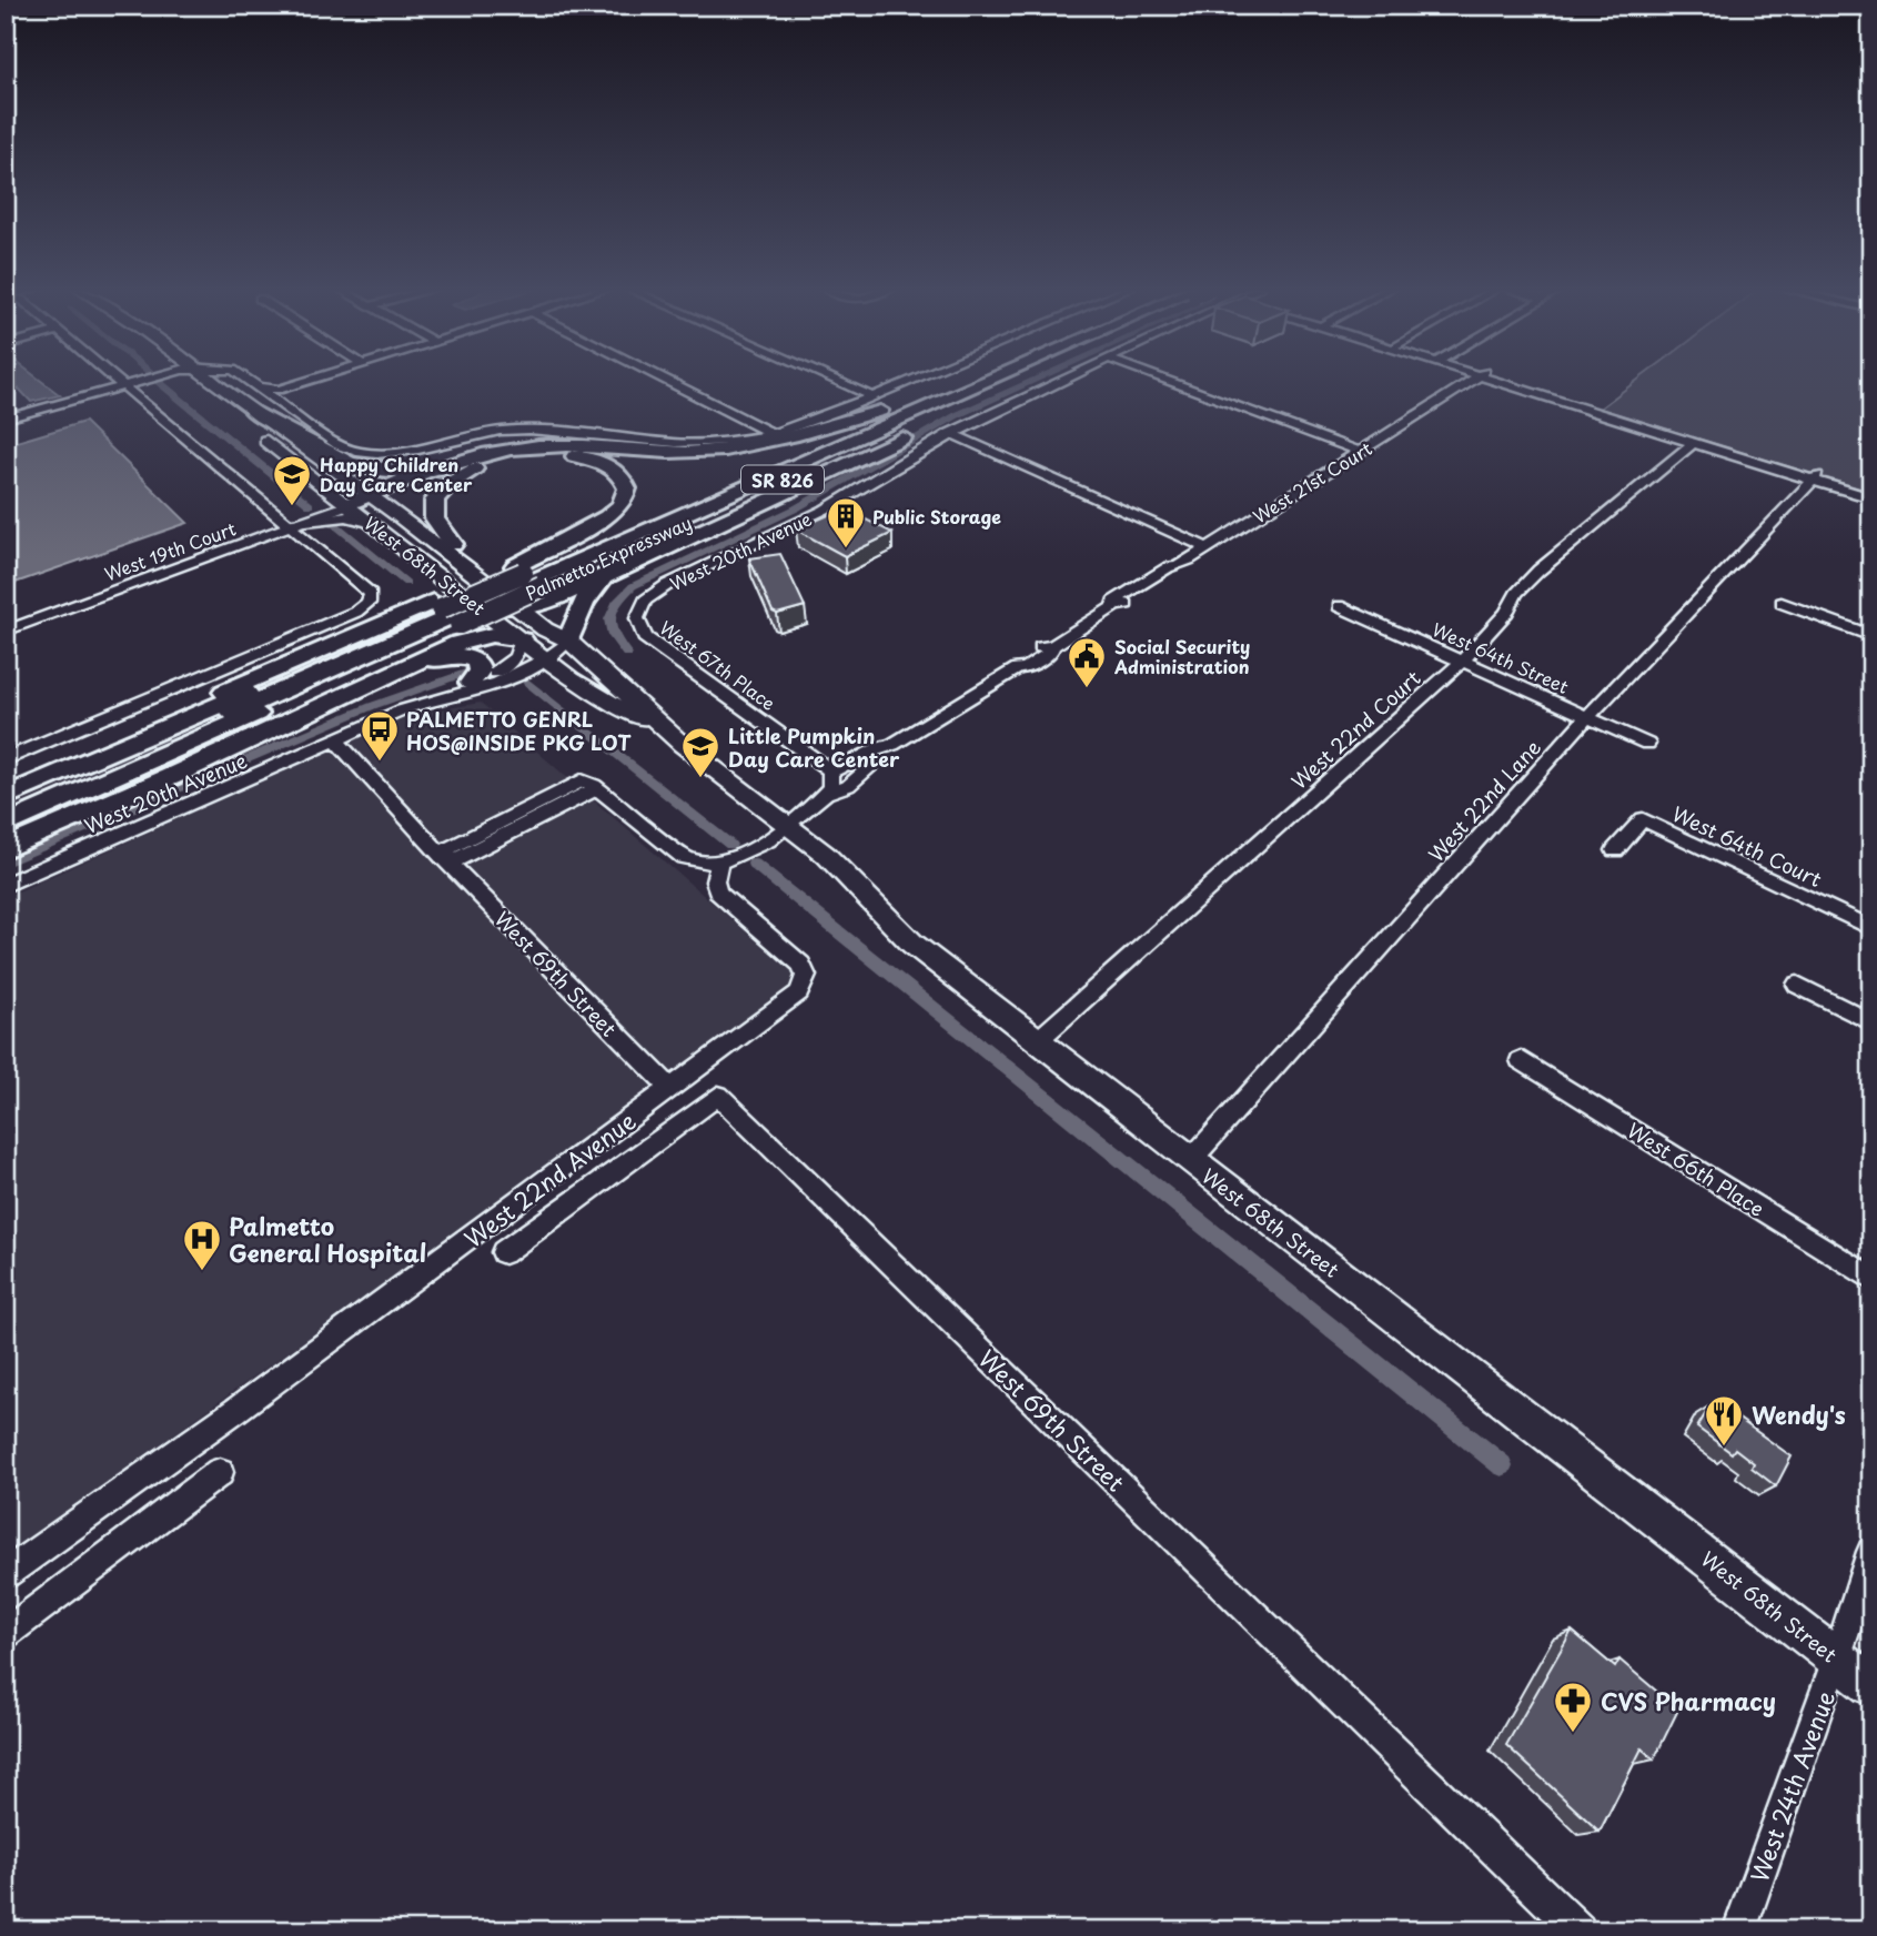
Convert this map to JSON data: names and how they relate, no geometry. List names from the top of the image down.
{
  "streets": {
    "highway": ["SR 826", "Palmetto Expressway"],
    "main road": ["West 68th Street"],
    "street": [
      "West 21st Court",
      "West 19th Court",
      "West 20th Avenue",
      "West 64th Street",
      "West 67th Place",
      "West 22nd Court",
      "West 22nd Lane",
      "West 64th Court",
      "West 69th Street",
      "West 66th Place",
      "West 22nd Avenue",
      "West 24th Avenue"
    ]
  },
  "crossings": [
    ["West 21st Court", "West 68th Street"],
    ["West 21st Court", "West 67th Place"],
    ["West 21st Court", "West 22nd Avenue"],
    ["West 19th Court", "West 68th Street"],
    ["West 20th Avenue", "West 68th Street"],
    ["West 20th Avenue", "West 67th Place"],
    ["West 20th Avenue", "West 69th Street"],
    ["Palmetto Expressway", "West 68th Street"],
    ["West 68th Street", "West 22nd Court"],
    ["West 68th Street", "West 22nd Lane"],
    ["West 68th Street", "West 24th Avenue"],
    ["West 64th Street", "West 22nd Court"],
    ["West 64th Street", "West 22nd Lane"],
    ["West 69th Street", "West 22nd Avenue"]
  ],
  "places": {
    "school or university": ["Happy Children Day Care Center", "Little Pumpkin Day Care Center"],
    "building": ["Public Storage"],
    "public building": ["Social Security Administration"],
    "bus stop": ["PALMETTO GENRL HOS@INSIDE PKG LOT"],
    "hospital": ["Palmetto General Hospital"],
    "restaurant": ["Wendy's"],
    "pharmacy": ["CVS Pharmacy"]
  }
}
